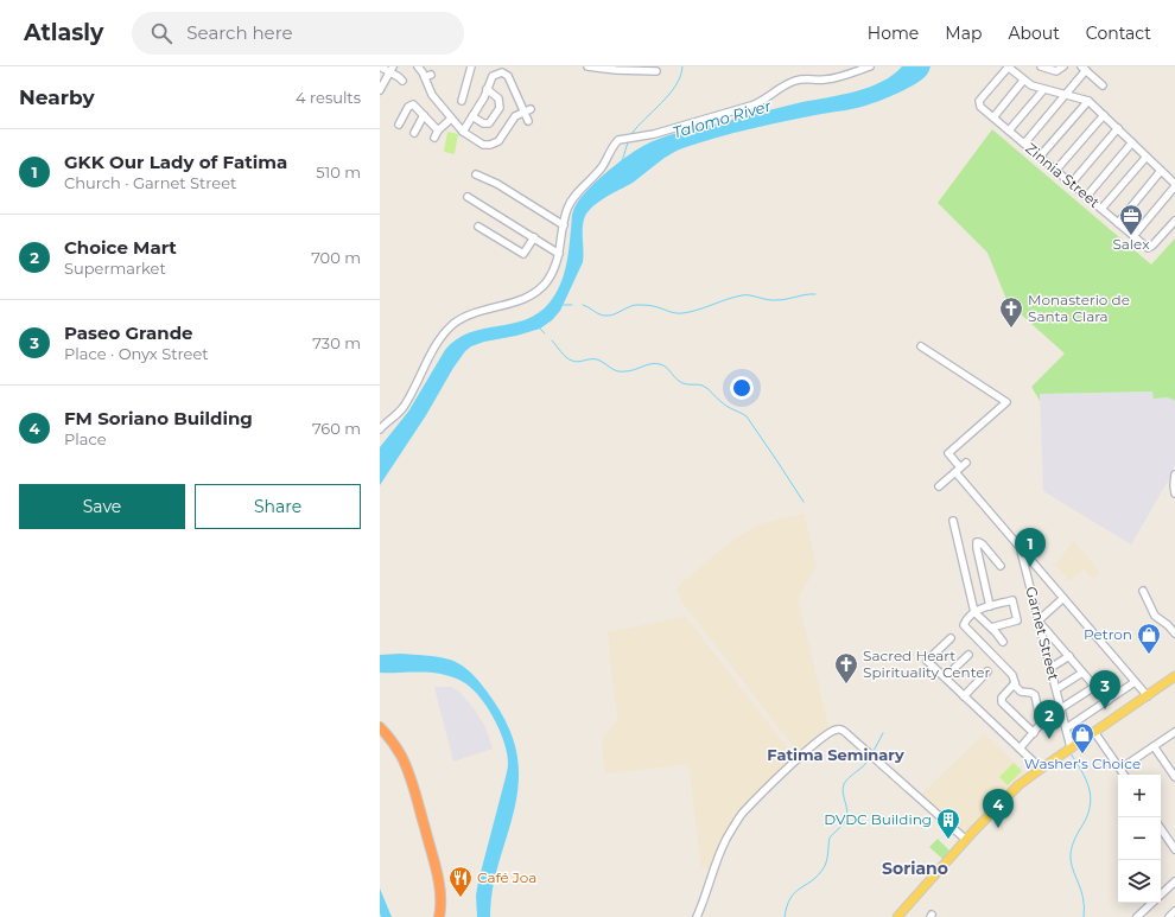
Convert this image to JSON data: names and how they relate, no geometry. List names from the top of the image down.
{
  "streets": {
    "street": ["Zinnia Street", "Garnet Street"]
  },
  "districts": ["Fatima Seminary", "Soriano"],
  "water": ["Talomo River"],
  "places": {
    "office": ["Salex"],
    "church": ["Monasterio de Santa Clara", "Sacred Heart Spirituality Center"],
    "shop": ["Petron", "Washer's Choice"],
    "building": ["DVDC Building"],
    "restaurant": ["Café Joa"]
  },
  "page": {
    "header": "Atlasly",
    "search": "Search here",
    "nav": [
      "Home",
      "Map",
      "About",
      "Contact"
    ],
    "heading": ["Nearby", "4 results"],
    "list": [
      {
        "mark": "1",
        "name": "GKK Our Lady of Fatima",
        "note": "Church · Garnet Street",
        "value": "510 m"
      },
      {
        "mark": "2",
        "name": "Choice Mart",
        "note": "Supermarket",
        "value": "700 m"
      },
      {
        "mark": "3",
        "name": "Paseo Grande",
        "note": "Place · Onyx Street",
        "value": "730 m"
      },
      {
        "mark": "4",
        "name": "FM Soriano Building",
        "note": "Place",
        "value": "760 m"
      }
    ],
    "buttons": ["Save", "Share"],
    "pins": [
      "1",
      "3",
      "2",
      "4"
    ],
    "map_buttons": ["+", "−"]
  }
}
